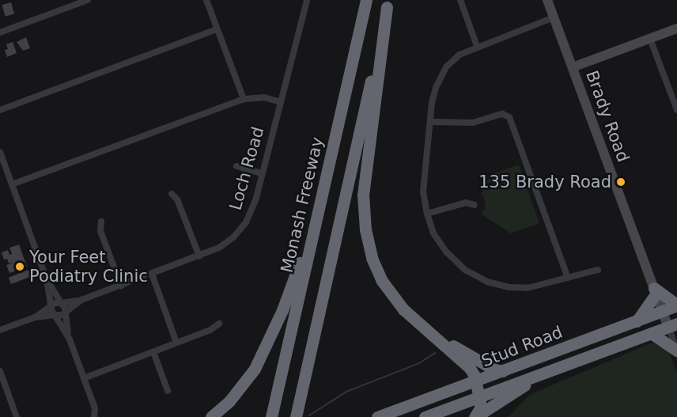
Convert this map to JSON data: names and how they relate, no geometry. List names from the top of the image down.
{
  "streets": {
    "highway": ["Monash Freeway", "Stud Road"],
    "main road": ["Brady Road"],
    "street": ["Loch Road"]
  },
  "crossings": [
    ["Brady Road", "Stud Road"]
  ],
  "places": ["135 Brady Road", "Your Feet Podiatry Clinic"]
}
